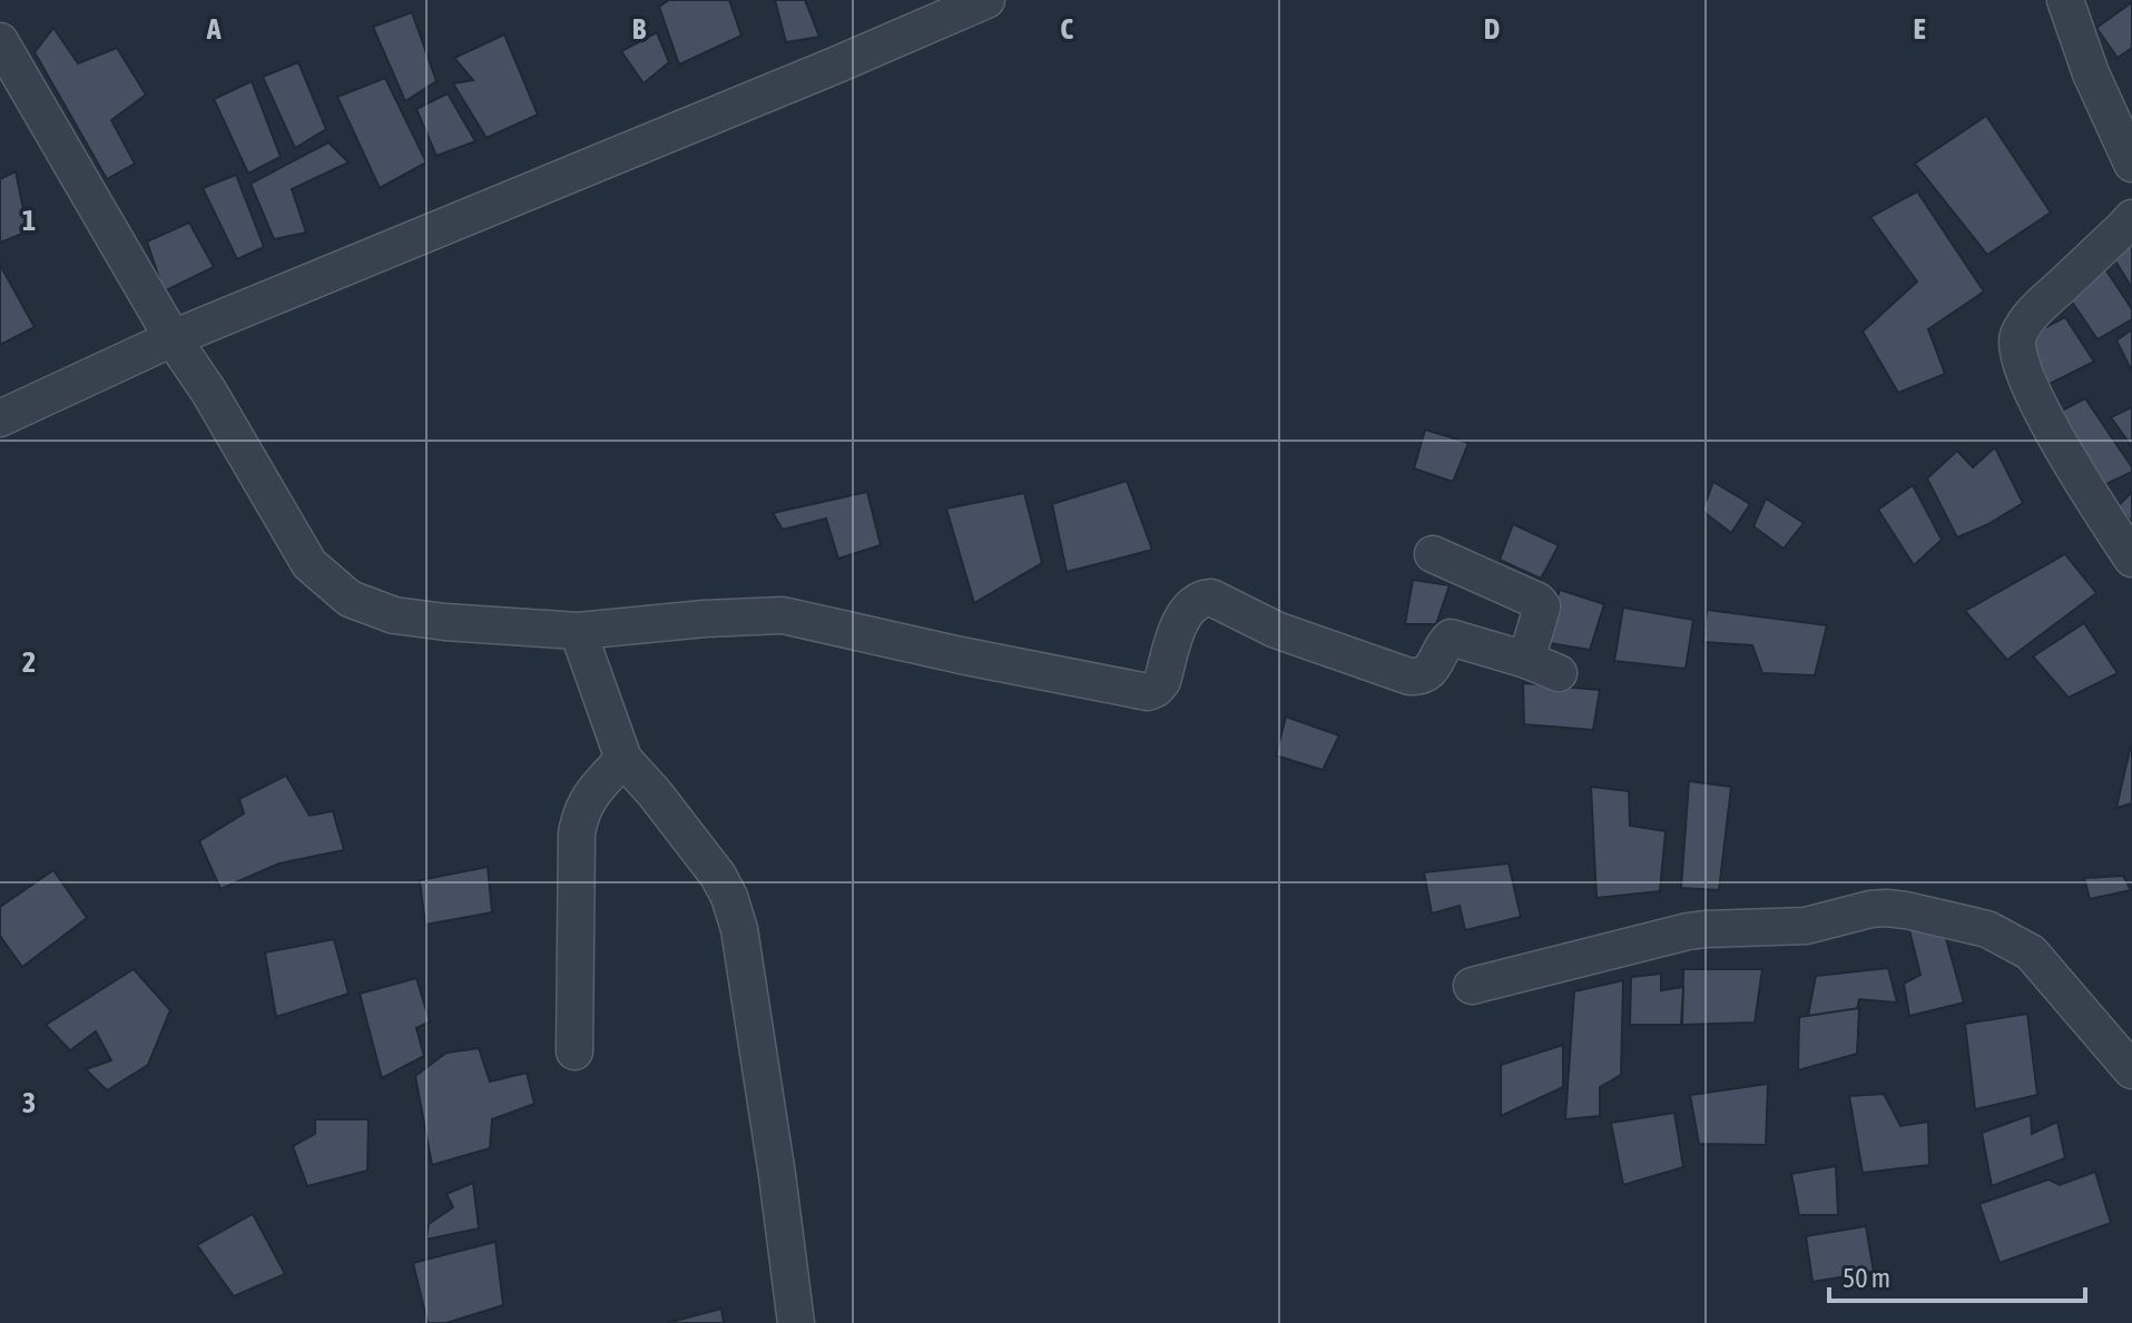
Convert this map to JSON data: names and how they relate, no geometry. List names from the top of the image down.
{
  "scale_bar": "50 m",
  "grid": {
    "columns": [
      "A",
      "B",
      "C",
      "D",
      "E"
    ],
    "rows": ["1", "2", "3"]
  }
}
